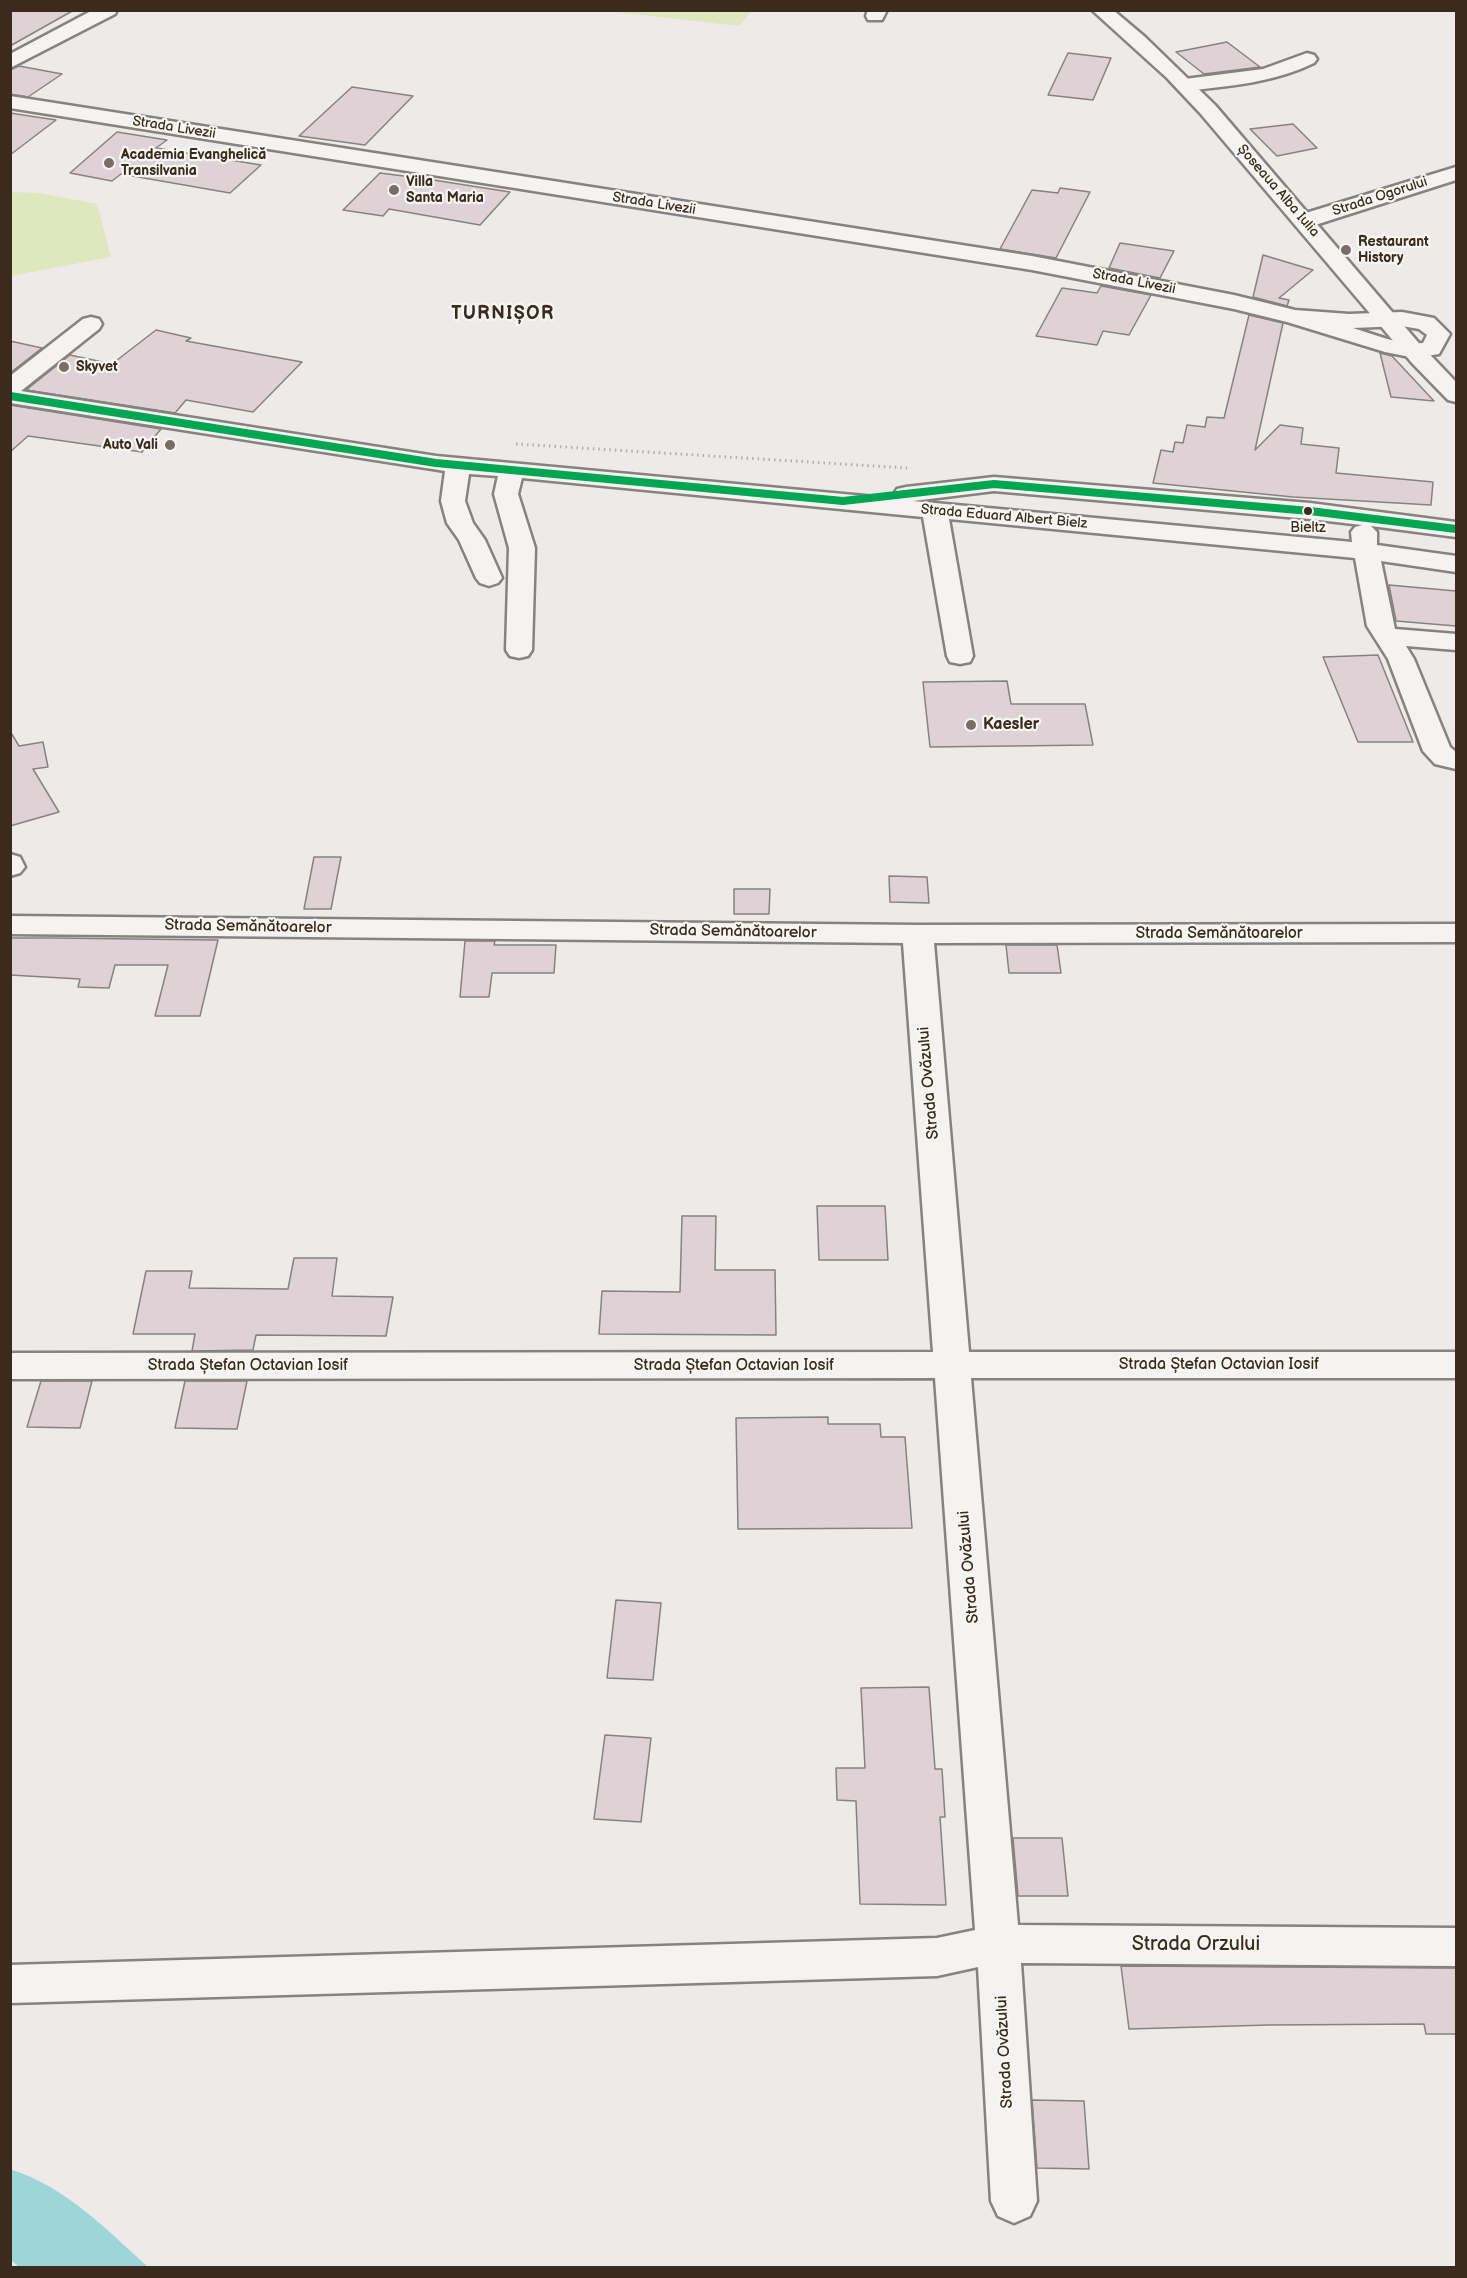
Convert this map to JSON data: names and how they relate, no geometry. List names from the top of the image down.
{
  "streets": {
    "street": [
      "Strada Livezii",
      "Șoseaua Alba Iulia",
      "Strada Ogorului",
      "Strada Eduard Albert Bielz",
      "Strada Semănătoarelor",
      "Strada Ovăzului",
      "Strada Ștefan Octavian Iosif",
      "Strada Orzului"
    ]
  },
  "crossings": [
    ["Strada Livezii", "Șoseaua Alba Iulia"],
    ["Șoseaua Alba Iulia", "Strada Ogorului"],
    ["Strada Semănătoarelor", "Strada Ovăzului"],
    ["Strada Ovăzului", "Strada Ștefan Octavian Iosif"],
    ["Strada Ovăzului", "Strada Orzului"]
  ],
  "districts": ["TURNIȘOR"],
  "places": [
    "Academia Evanghelică Transilvania",
    "Villa Santa Maria",
    "Restaurant History",
    "Skyvet",
    "Auto Vali",
    "Bieltz",
    "Kaesler"
  ]
}
